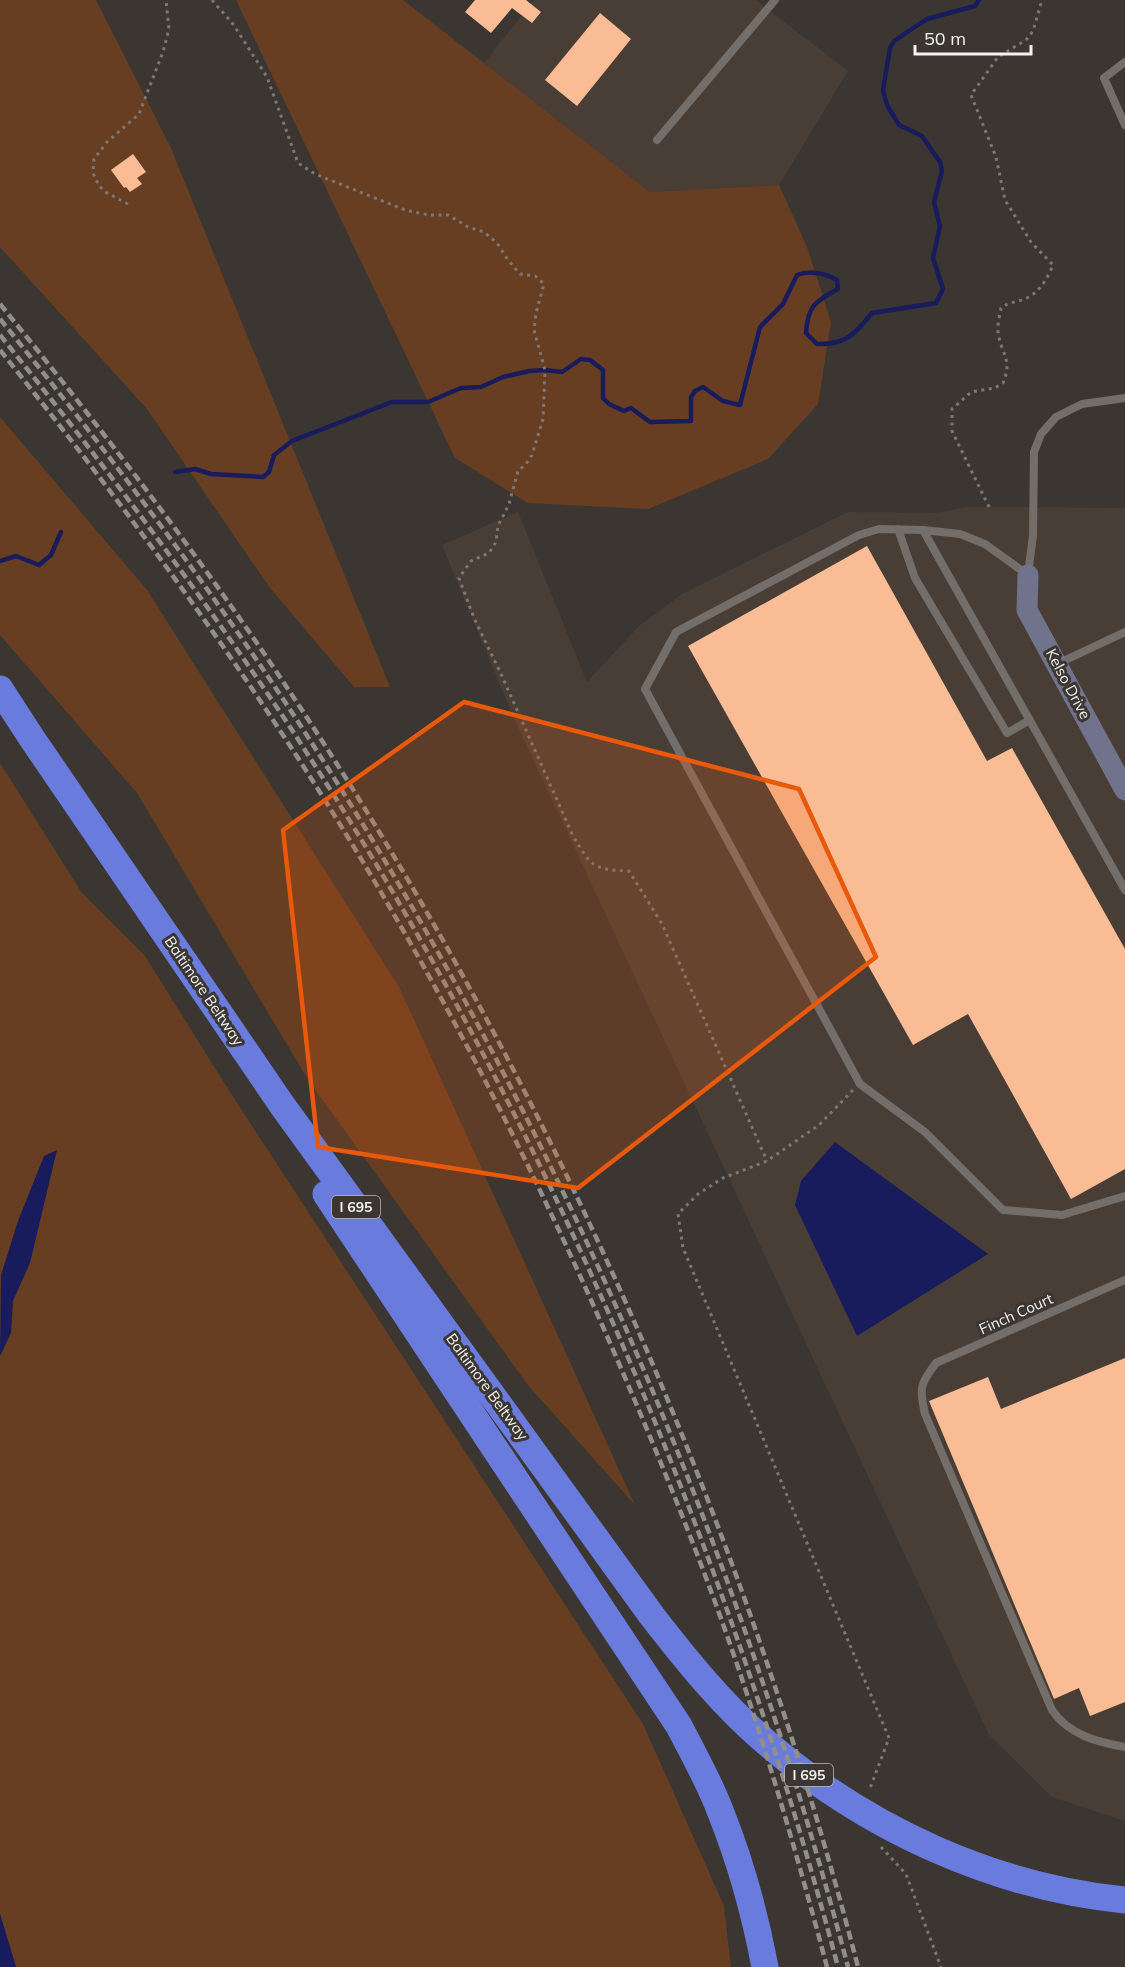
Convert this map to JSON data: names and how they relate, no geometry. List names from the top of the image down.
{
  "streets": {
    "highway": ["Baltimore Beltway", "I 695"],
    "street": ["Kelso Drive"],
    "lane": ["Finch Court"]
  },
  "scale_bar": "50 m"
}
